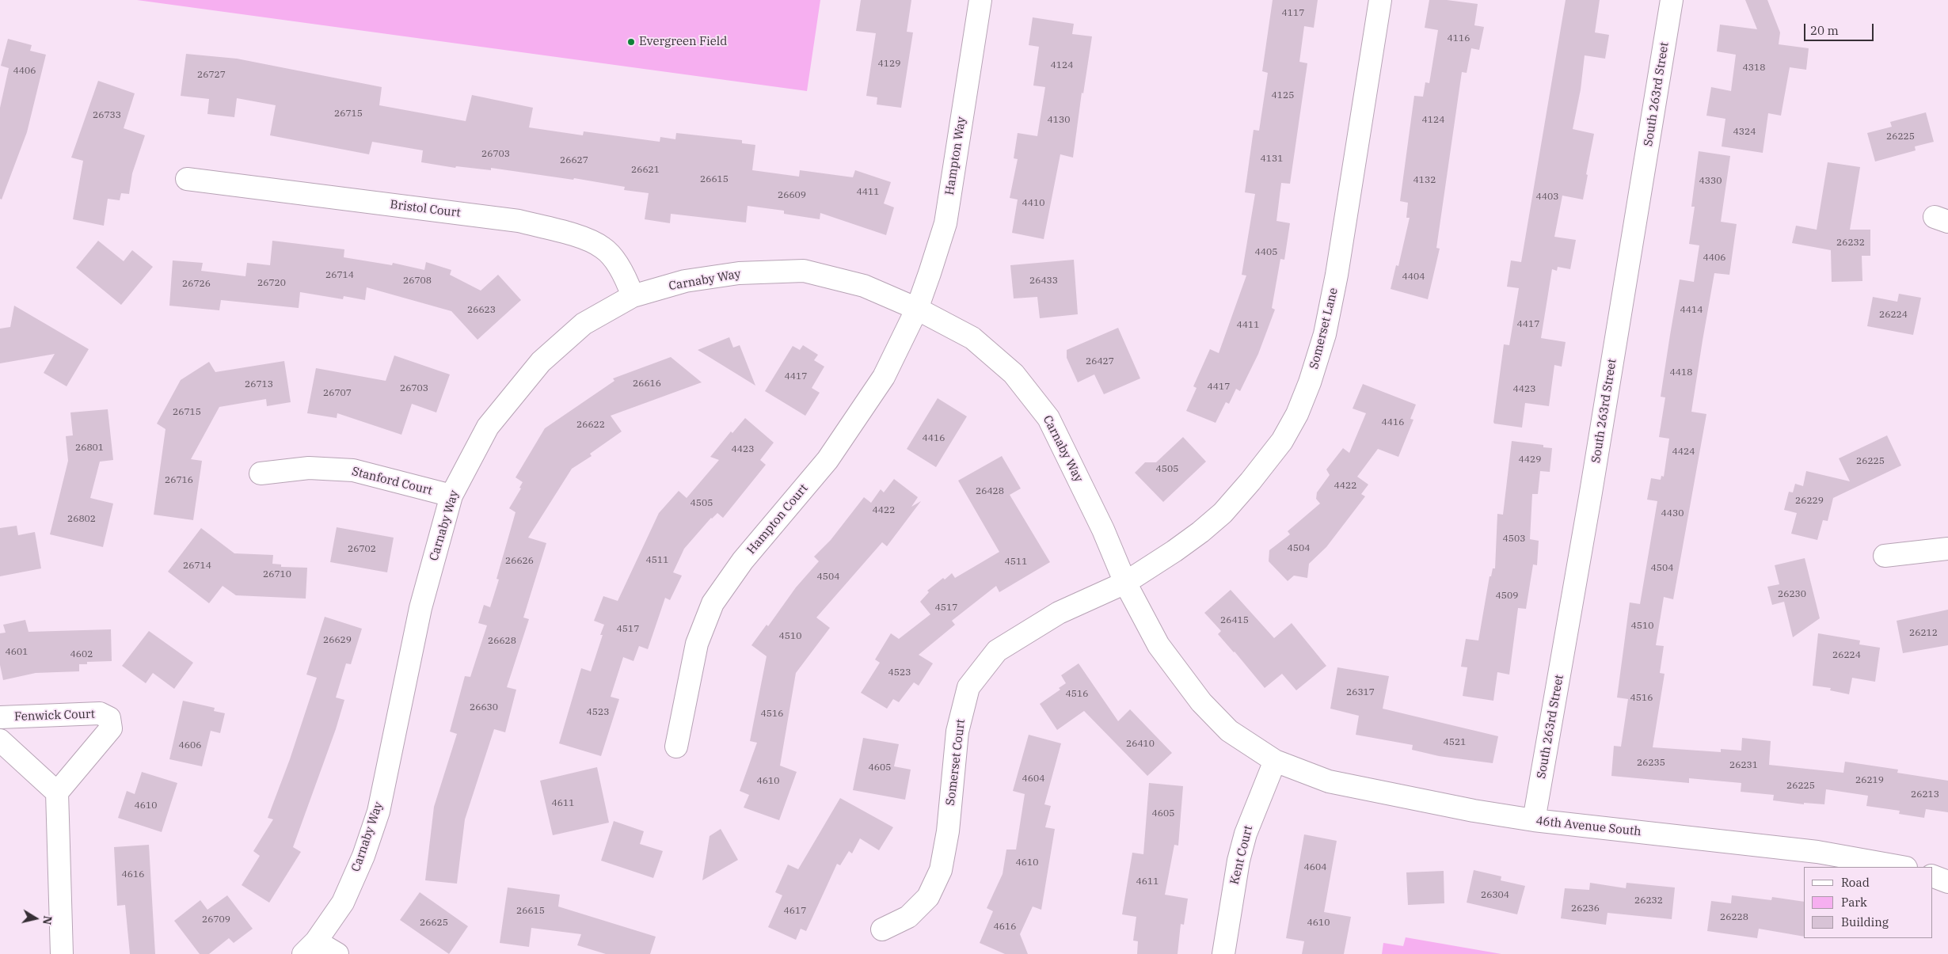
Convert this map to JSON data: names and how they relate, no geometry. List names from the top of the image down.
{
  "streets": {
    "street": [
      "South 263rd Street",
      "Hampton Way",
      "Bristol Court",
      "Carnaby Way",
      "Somerset Lane",
      "Stanford Court",
      "Hampton Court",
      "Fenwick Court",
      "Somerset Court",
      "46th Avenue South",
      "Kent Court"
    ]
  },
  "crossings": [
    ["South 263rd Street", "46th Avenue South"],
    ["Hampton Way", "Carnaby Way"],
    ["Hampton Way", "Hampton Court"],
    ["Bristol Court", "Carnaby Way"],
    ["Carnaby Way", "Somerset Lane"],
    ["Carnaby Way", "Stanford Court"],
    ["Carnaby Way", "Hampton Court"],
    ["Carnaby Way", "Somerset Court"],
    ["Carnaby Way", "46th Avenue South"],
    ["Carnaby Way", "Kent Court"],
    ["Somerset Lane", "Somerset Court"],
    ["46th Avenue South", "Kent Court"]
  ],
  "places": ["Evergreen Field"],
  "house_numbers": [
    "4117",
    "4116",
    "4129",
    "4124",
    "4318",
    "4406",
    "26727",
    "4125",
    "26715",
    "26733",
    "4130",
    "4124",
    "4324",
    "26225",
    "26703",
    "4131",
    "26627",
    "26621",
    "26615",
    "4132",
    "4330",
    "4411",
    "26609",
    "4403",
    "4410",
    "26232",
    "4405",
    "4406",
    "26714",
    "4404",
    "26708",
    "26433",
    "26720",
    "26726",
    "26623",
    "4414",
    "26224",
    "4417",
    "4411",
    "26427",
    "4418",
    "4417",
    "26616",
    "26713",
    "4417",
    "26703",
    "4423",
    "26707",
    "26715",
    "4416",
    "26622",
    "4416",
    "26801",
    "4423",
    "4424",
    "4429",
    "26225",
    "4505",
    "26716",
    "4422",
    "26428",
    "26229",
    "4505",
    "4422",
    "4430",
    "26802",
    "4503",
    "4504",
    "26702",
    "4511",
    "26626",
    "4511",
    "26714",
    "4504",
    "26710",
    "4504",
    "26230",
    "4509",
    "4517",
    "26415",
    "4510",
    "4517",
    "26212",
    "4510",
    "26629",
    "26628",
    "4601",
    "4602",
    "26224",
    "4523",
    "26317",
    "4516",
    "4516",
    "26630",
    "4523",
    "4516",
    "4521",
    "26410",
    "4606",
    "26235",
    "26231",
    "4605",
    "4604",
    "26219",
    "4610",
    "26225",
    "26213",
    "4611",
    "4610",
    "4605",
    "4610",
    "4604",
    "4616",
    "4611",
    "26304",
    "26232",
    "26236",
    "26615",
    "4617",
    "26228",
    "26709",
    "26625",
    "4610",
    "4616"
  ],
  "legend": ["Road", "Park", "Building"],
  "scale_bar": "20 m",
  "north": "right"
}
